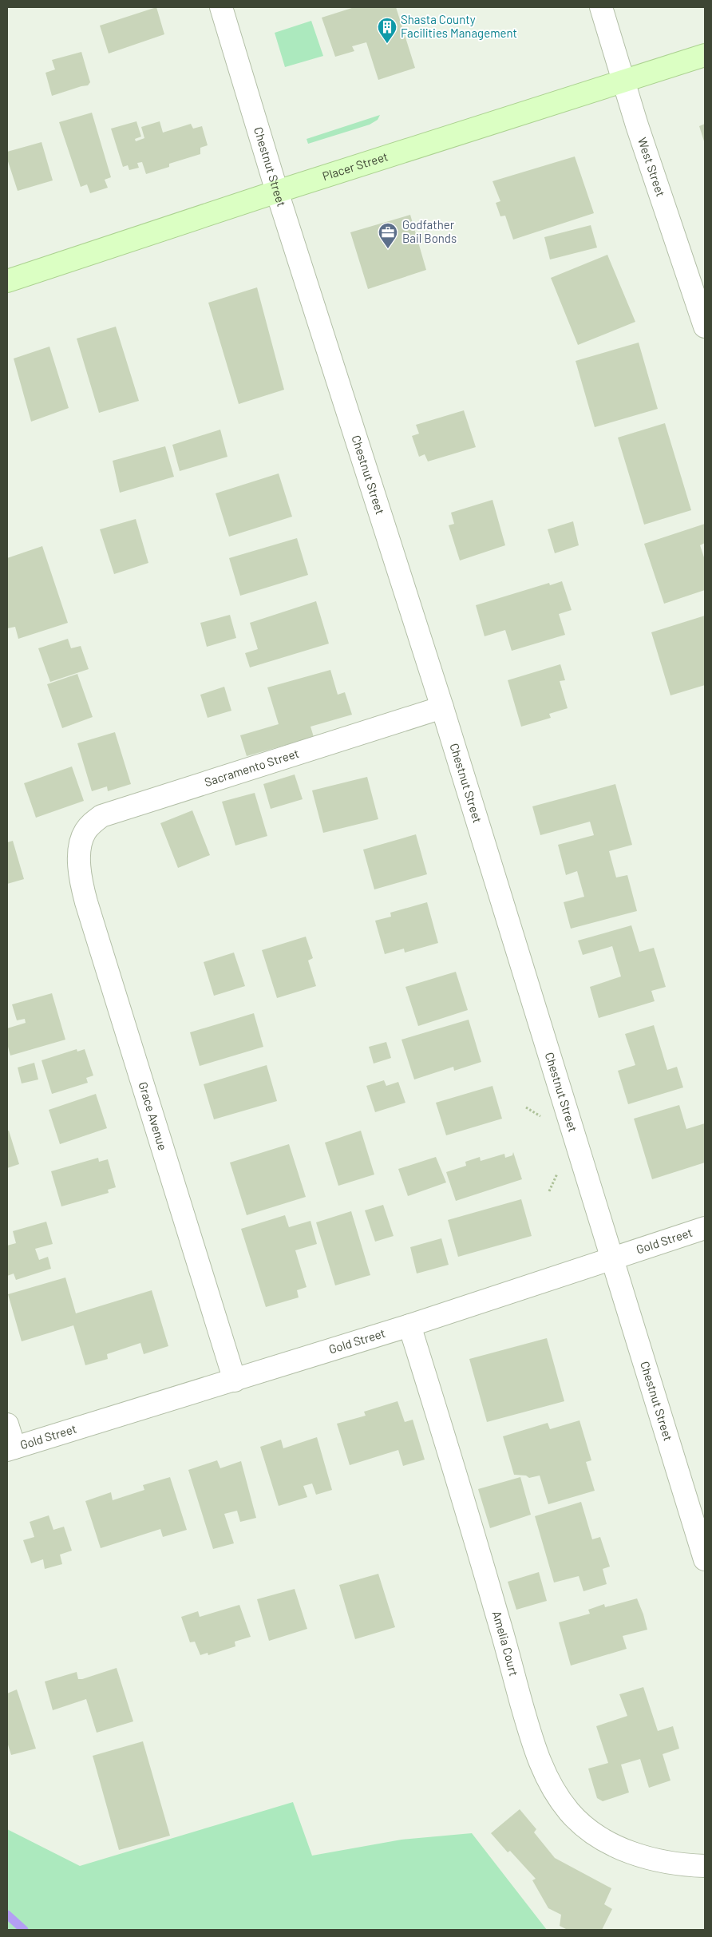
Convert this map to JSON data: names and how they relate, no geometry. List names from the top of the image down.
{
  "streets": {
    "main road": ["Placer Street"],
    "street": [
      "Chestnut Street",
      "West Street",
      "Sacramento Street",
      "Grace Avenue",
      "Gold Street",
      "Amelia Court"
    ]
  },
  "crossings": [
    ["Chestnut Street", "Placer Street"],
    ["Chestnut Street", "Sacramento Street"],
    ["Chestnut Street", "Gold Street"],
    ["West Street", "Placer Street"],
    ["Sacramento Street", "Grace Avenue"],
    ["Grace Avenue", "Gold Street"],
    ["Gold Street", "Amelia Court"]
  ],
  "places": {
    "building": ["Shasta County Facilities Management"],
    "office": ["Godfather Bail Bonds"]
  }
}
